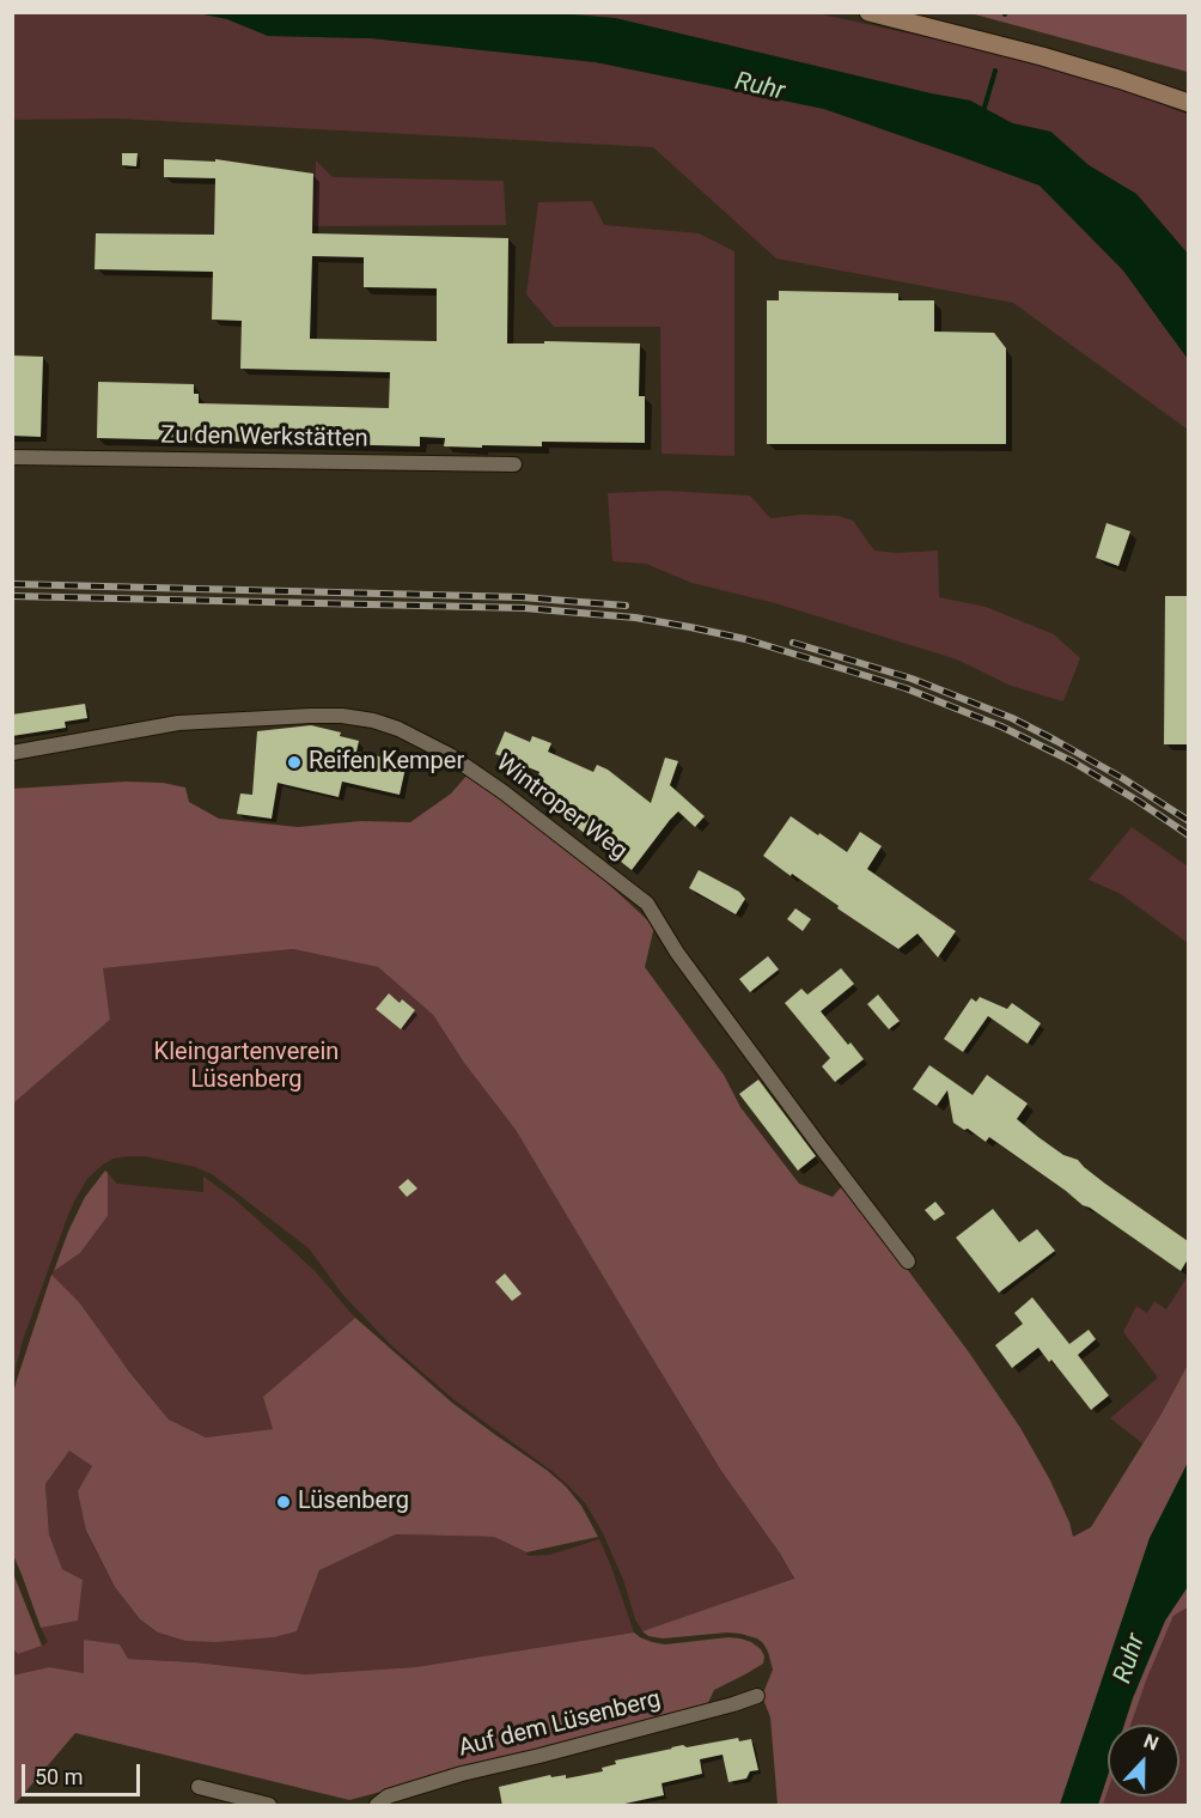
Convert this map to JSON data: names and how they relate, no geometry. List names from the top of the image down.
{
  "streets": {
    "street": ["Zu den Werkstätten", "Wintroper Weg", "Auf dem Lüsenberg"]
  },
  "water": ["Ruhr"],
  "parks": ["Kleingartenverein Lüsenberg"],
  "places": ["Reifen Kemper", "Lüsenberg"],
  "scale_bar": "50 m",
  "north": "top"
}
